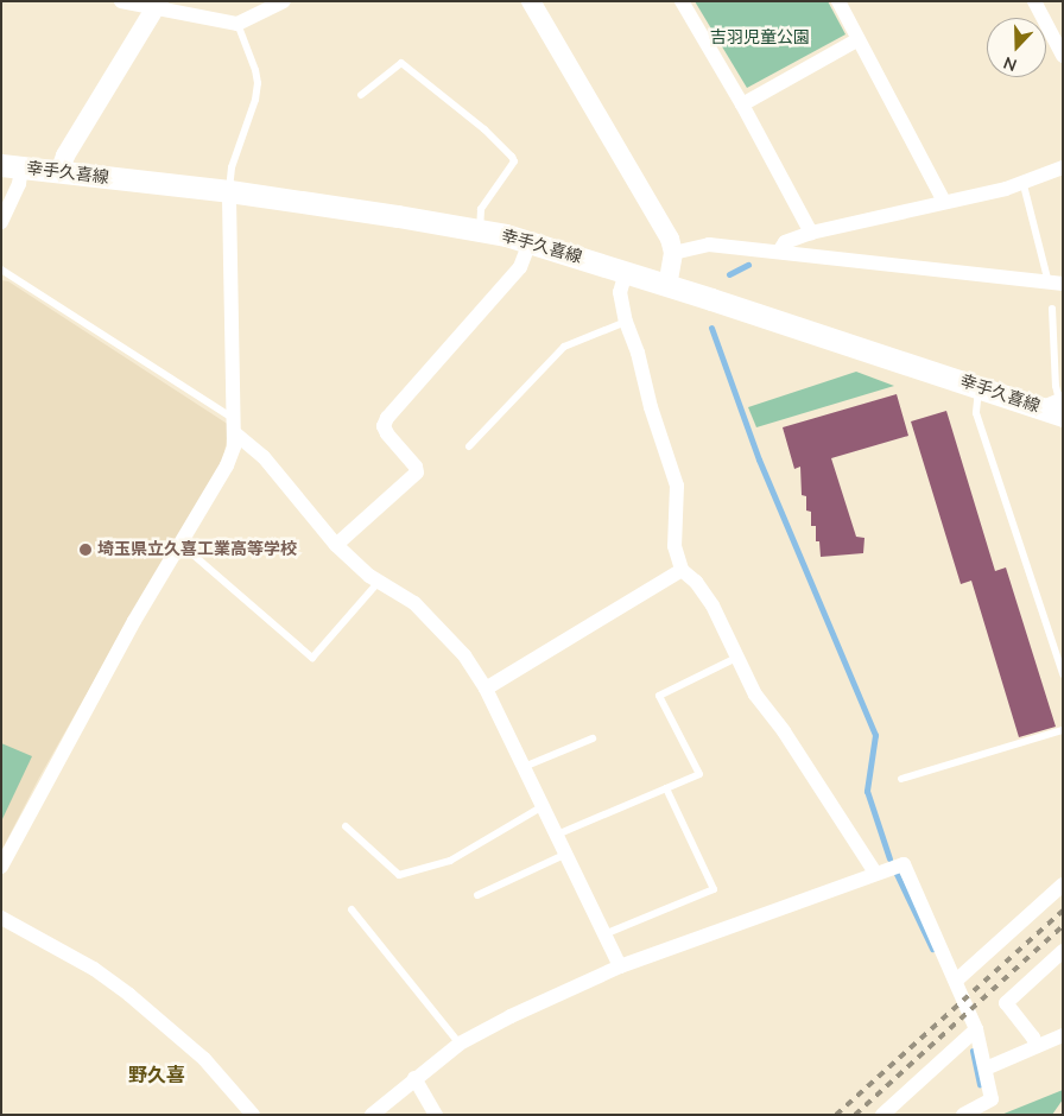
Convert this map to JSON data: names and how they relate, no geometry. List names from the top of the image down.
{
  "streets": {
    "main road": ["幸手久喜線"]
  },
  "districts": ["野久喜"],
  "parks": ["吉羽児童公園"],
  "places": ["埼玉県立久喜工業高等学校"],
  "north": "bottom"
}
